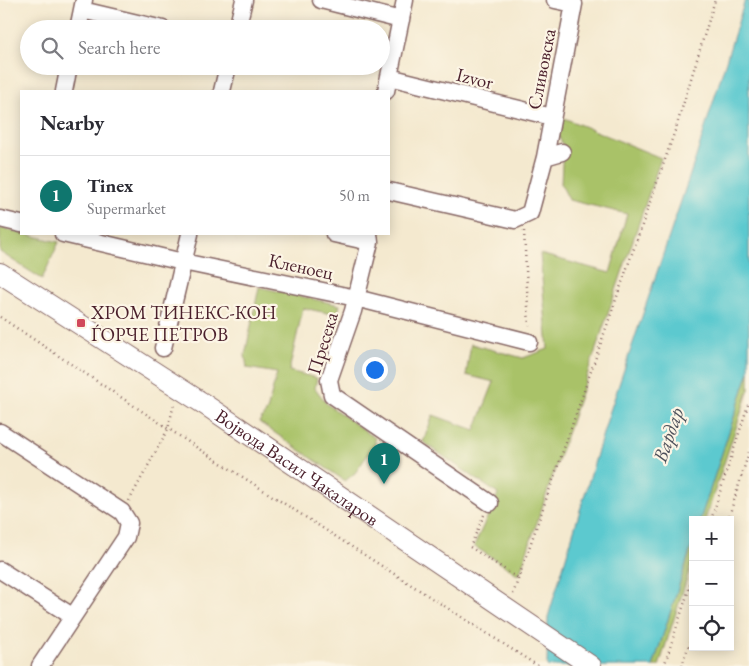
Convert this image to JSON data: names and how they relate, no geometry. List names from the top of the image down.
{
  "streets": {
    "street": [
      "Сливовска",
      "Izvor",
      "Кленоец",
      "Пресека",
      "Војвода Васил Чакаларов"
    ]
  },
  "crossings": [
    ["Сливовска", "Izvor"],
    ["Кленоец", "Пресека"]
  ],
  "water": ["Вардар"],
  "places": {
    "transit": ["ХРОМ ТИНЕКС-КОН ЃОРЧЕ ПЕТРОВ"]
  },
  "page": {
    "search": "Search here",
    "heading": "Nearby",
    "list": [
      {
        "mark": "1",
        "name": "Tinex",
        "note": "Supermarket",
        "value": "50 m"
      }
    ],
    "pins": "1",
    "map_buttons": ["+", "−"]
  }
}
